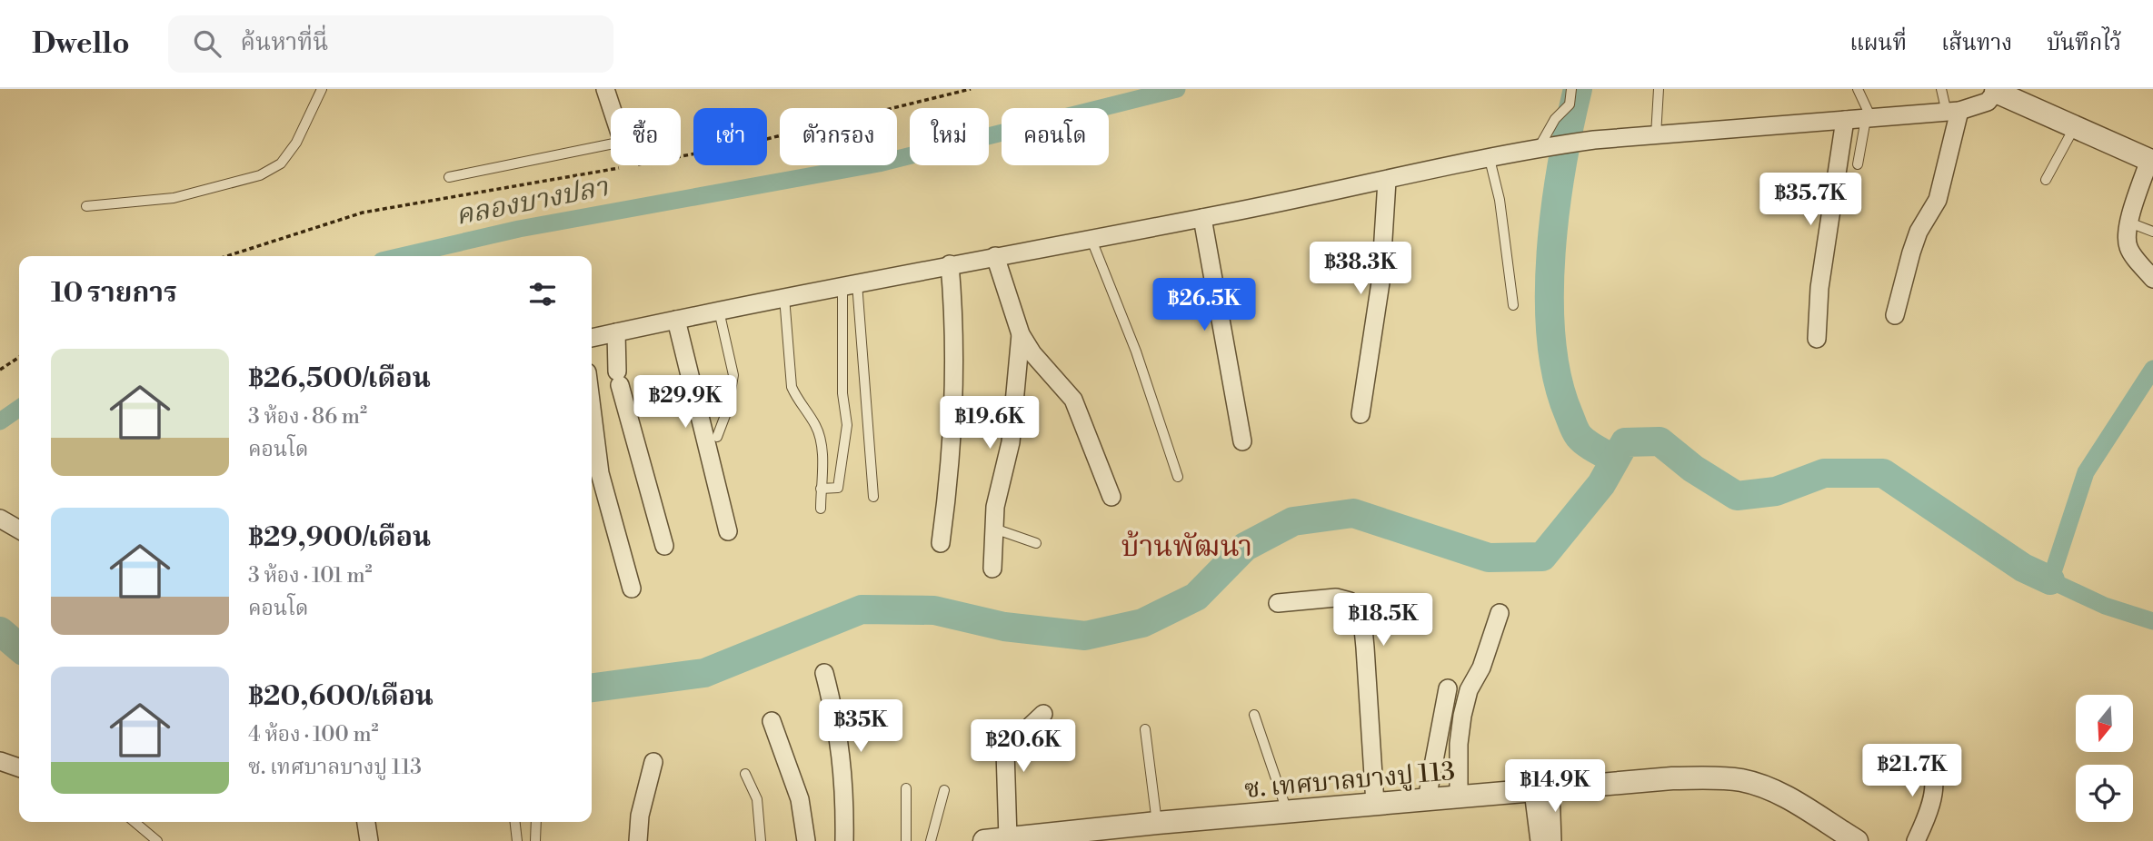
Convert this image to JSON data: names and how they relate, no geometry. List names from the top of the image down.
{
  "streets": {
    "street": ["ซ. เทศบาลบางปู 113"]
  },
  "districts": ["บ้านพัฒนา"],
  "water": ["คลองบางปลา"],
  "north": "bottom",
  "page": {
    "header": "Dwello",
    "search": "ค้นหาที่นี่",
    "nav": ["แผนที่", "เส้นทาง", "บันทึกไว้"],
    "chip": [
      "ซื้อ",
      "เช่า",
      "ตัวกรอง",
      "ใหม่",
      "คอนโด"
    ],
    "price": [
      "฿35.7K",
      "฿38.3K",
      "฿26.5K",
      "฿29.9K",
      "฿19.6K",
      "฿18.5K",
      "฿35K",
      "฿20.6K",
      "฿21.7K",
      "฿14.9K"
    ],
    "heading": "10 รายการ",
    "list": [
      {
        "name": "฿26,500/เดือน",
        "note": "3 ห้อง · 86 m² · คอนโด"
      },
      {
        "name": "฿29,900/เดือน",
        "note": "3 ห้อง · 101 m² · คอนโด"
      },
      {
        "name": "฿20,600/เดือน",
        "note": "4 ห้อง · 100 m² · ซ. เทศบาลบางปู 113"
      }
    ]
  }
}
